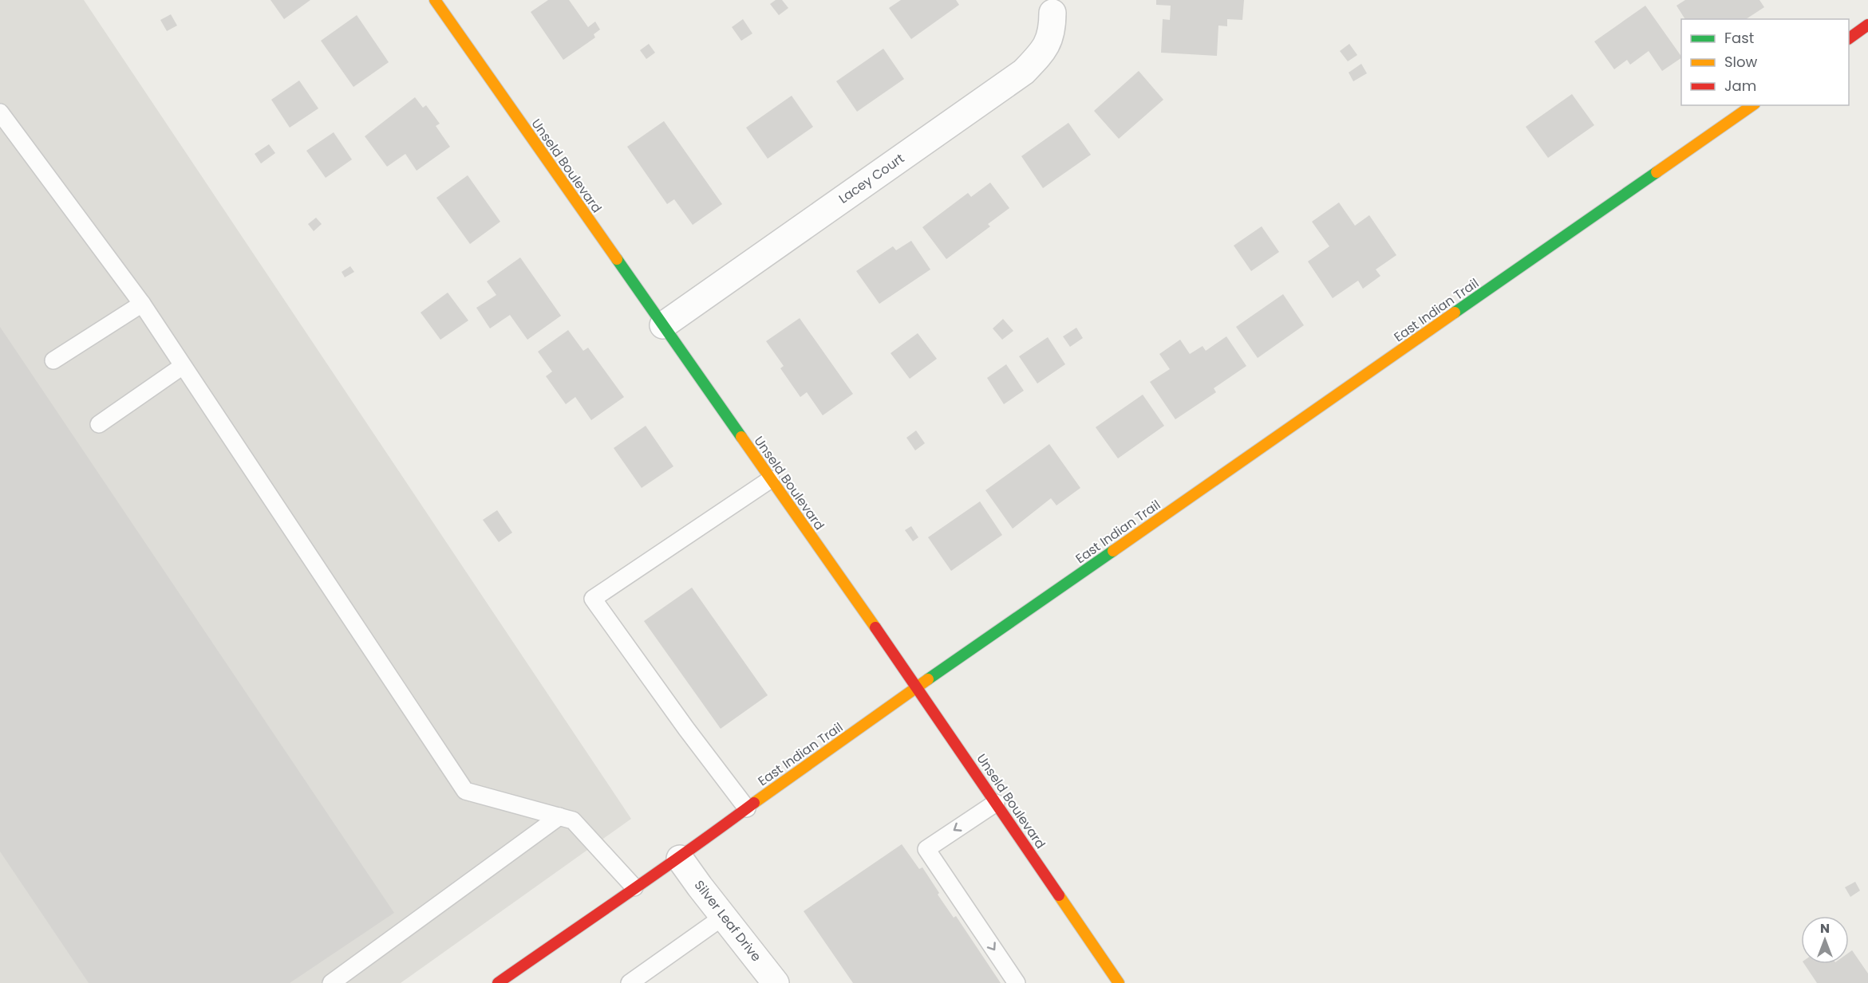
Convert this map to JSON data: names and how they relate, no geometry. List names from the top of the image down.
{
  "streets": {
    "main road": ["Unseld Boulevard", "East Indian Trail"],
    "street": ["Lacey Court", "Silver Leaf Drive"]
  },
  "crossings": [
    ["Unseld Boulevard", "Lacey Court"],
    ["Unseld Boulevard", "East Indian Trail"],
    ["East Indian Trail", "Silver Leaf Drive"]
  ],
  "legend": ["Fast", "Slow", "Jam"],
  "north": "top"
}
